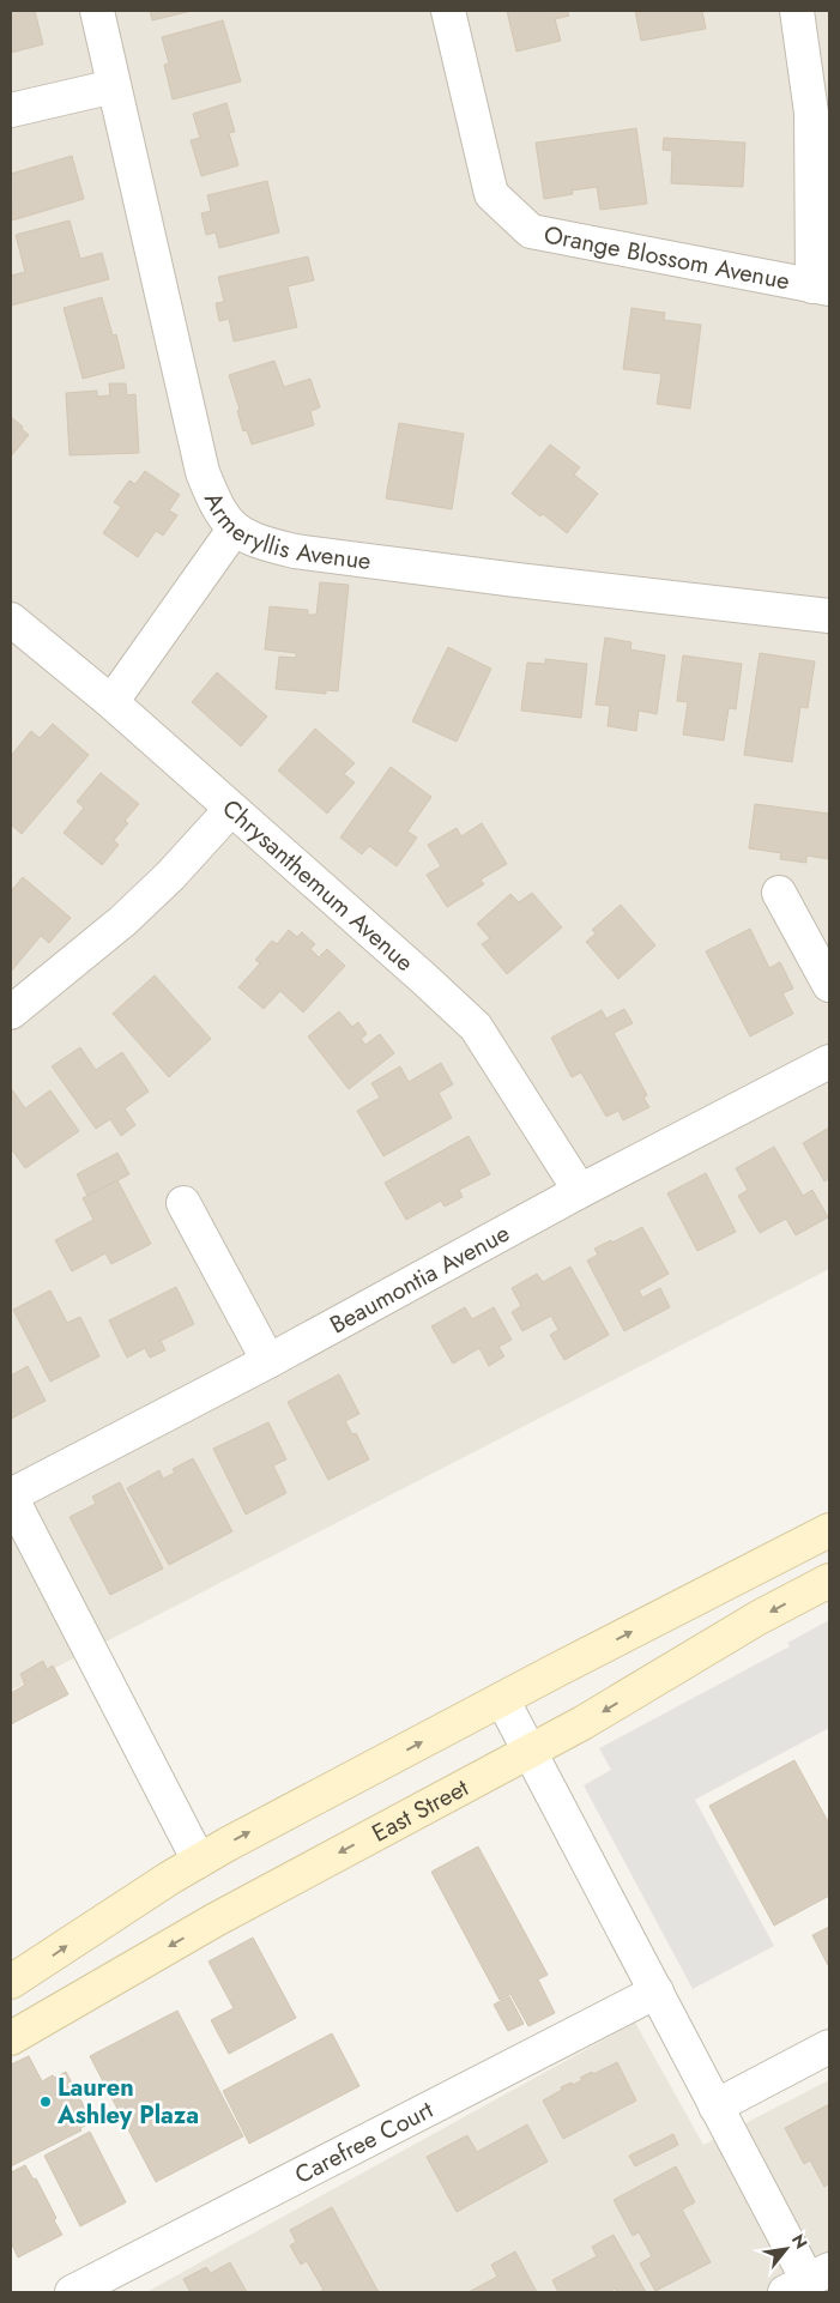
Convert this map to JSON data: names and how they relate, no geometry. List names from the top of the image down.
{
  "streets": {
    "main road": ["East Street"],
    "street": [
      "Orange Blossom Avenue",
      "Armeryllis Avenue",
      "Chrysanthemum Avenue",
      "Beaumontia Avenue",
      "Carefree Court"
    ]
  },
  "crossings": [
    ["Chrysanthemum Avenue", "Beaumontia Avenue"]
  ],
  "places": ["Lauren Ashley Plaza"],
  "north": "top right"
}
